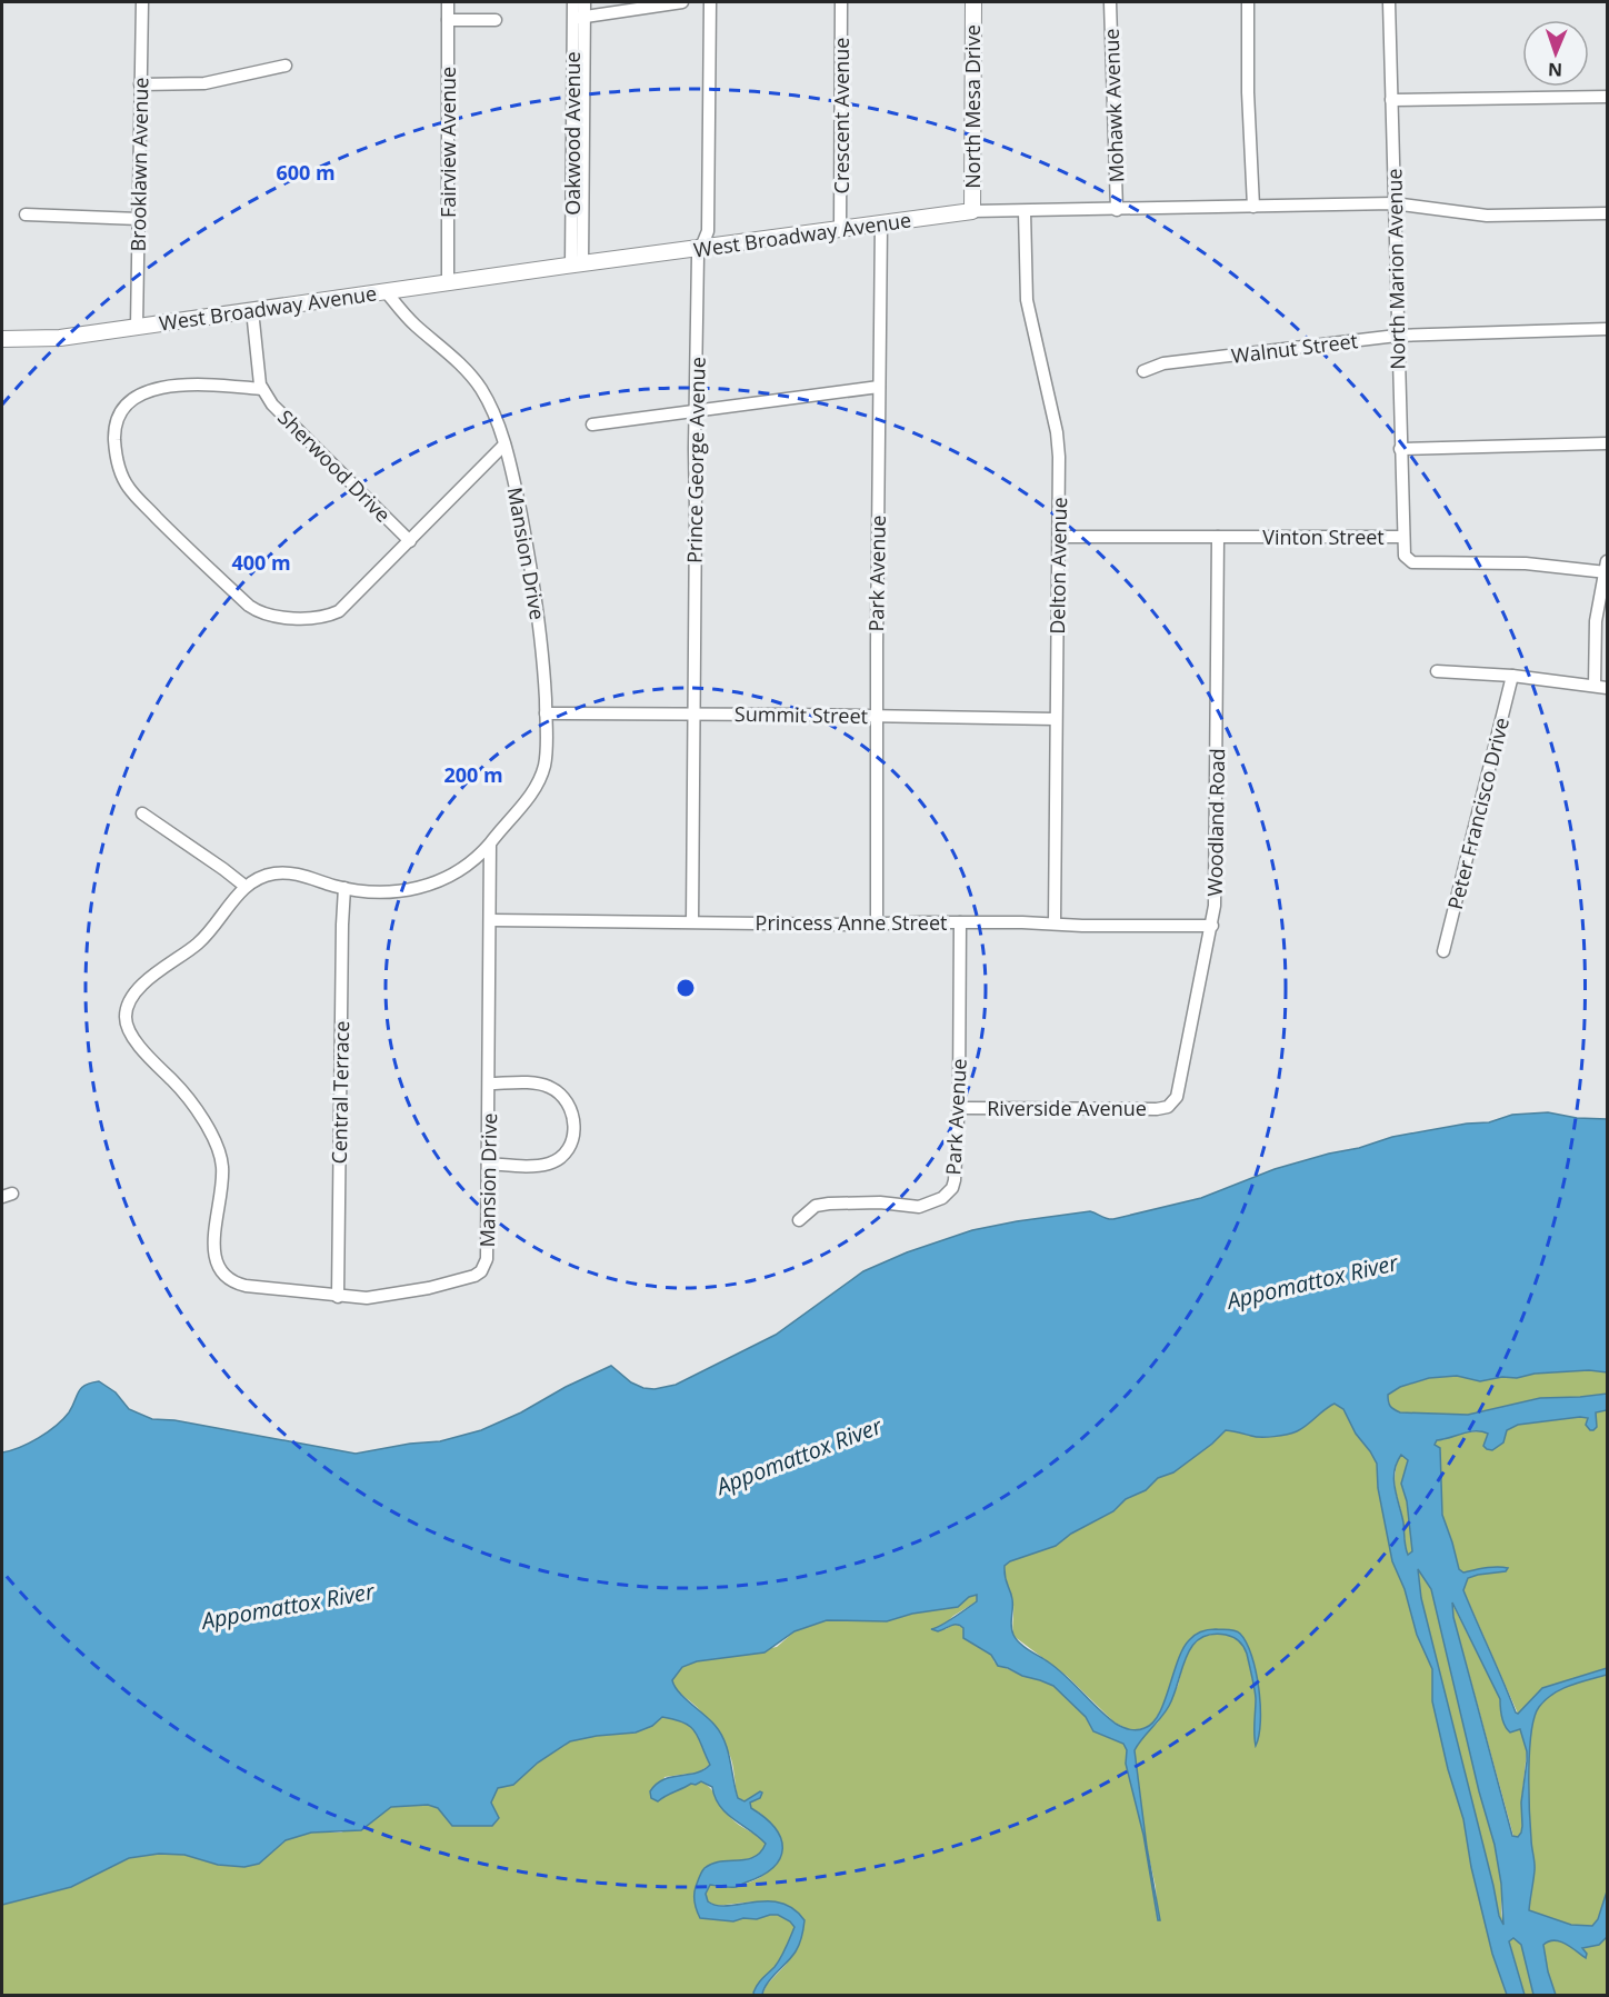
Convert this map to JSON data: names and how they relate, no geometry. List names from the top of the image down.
{
  "streets": {
    "main road": ["North Mesa Drive", "West Broadway Avenue"],
    "street": [
      "Mohawk Avenue",
      "Crescent Avenue",
      "Oakwood Avenue",
      "Fairview Avenue",
      "Brooklawn Avenue",
      "North Marion Avenue",
      "Walnut Street",
      "Prince George Avenue",
      "Sherwood Drive",
      "Vinton Street",
      "Mansion Drive",
      "Delton Avenue",
      "Park Avenue",
      "Summit Street",
      "Peter Francisco Drive",
      "Woodland Road",
      "Princess Anne Street",
      "Central Terrace",
      "Riverside Avenue"
    ]
  },
  "crossings": [
    ["Mohawk Avenue", "West Broadway Avenue"],
    ["North Mesa Drive", "West Broadway Avenue"],
    ["Crescent Avenue", "West Broadway Avenue"],
    ["Oakwood Avenue", "West Broadway Avenue"],
    ["Fairview Avenue", "West Broadway Avenue"],
    ["Brooklawn Avenue", "West Broadway Avenue"],
    ["West Broadway Avenue", "North Marion Avenue"],
    ["West Broadway Avenue", "Prince George Avenue"],
    ["West Broadway Avenue", "Mansion Drive"],
    ["West Broadway Avenue", "Delton Avenue"],
    ["West Broadway Avenue", "Park Avenue"],
    ["North Marion Avenue", "Walnut Street"],
    ["North Marion Avenue", "Vinton Street"],
    ["Prince George Avenue", "Summit Street"],
    ["Prince George Avenue", "Princess Anne Street"],
    ["Vinton Street", "Delton Avenue"],
    ["Vinton Street", "Woodland Road"],
    ["Mansion Drive", "Summit Street"],
    ["Mansion Drive", "Princess Anne Street"],
    ["Mansion Drive", "Central Terrace"],
    ["Delton Avenue", "Summit Street"],
    ["Delton Avenue", "Princess Anne Street"],
    ["Park Avenue", "Summit Street"],
    ["Park Avenue", "Princess Anne Street"],
    ["Park Avenue", "Riverside Avenue"],
    ["Woodland Road", "Princess Anne Street"],
    ["Woodland Road", "Riverside Avenue"]
  ],
  "water": ["Appomattox River"],
  "north": "bottom",
  "rings": ["600 m", "400 m", "200 m"]
}
